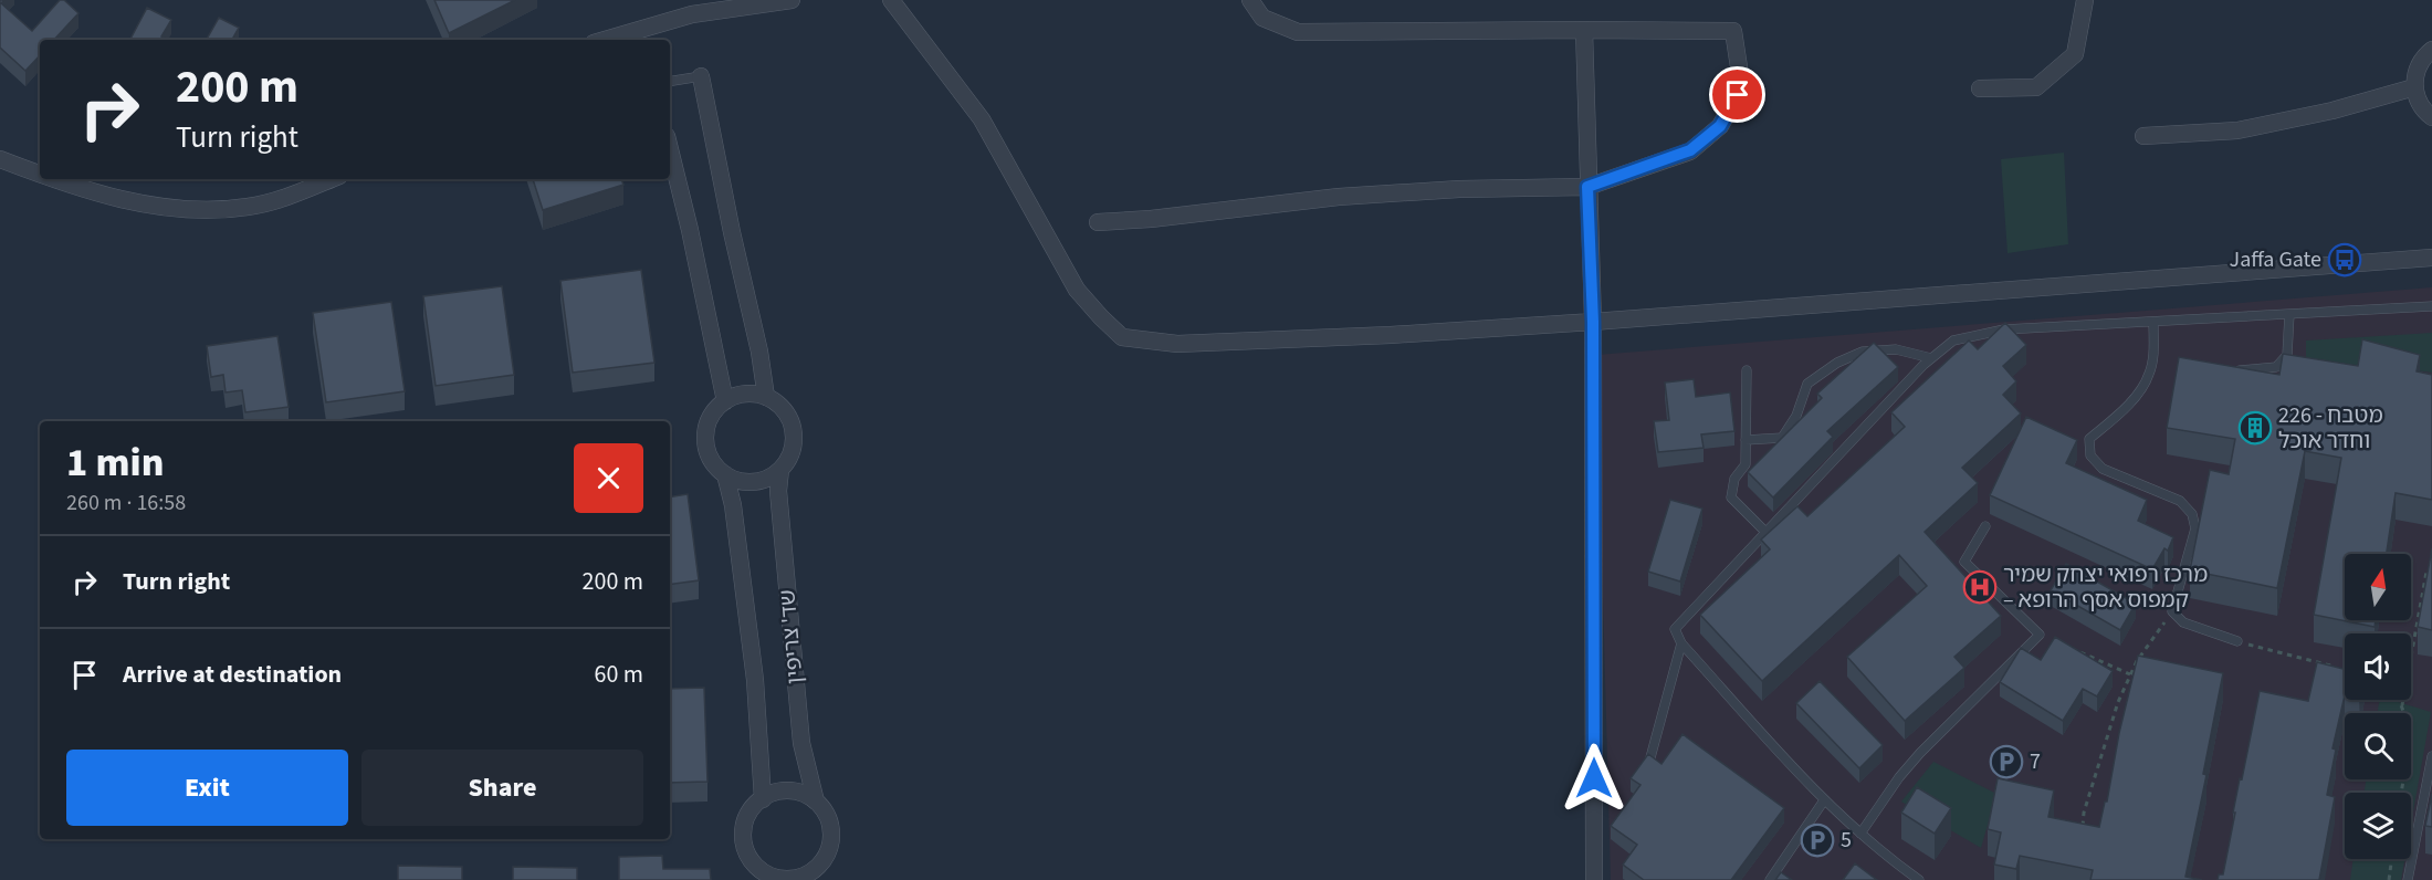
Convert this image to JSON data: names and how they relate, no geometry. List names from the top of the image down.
{
  "streets": {
    "street": ["שד' צריפין"]
  },
  "places": {
    "bus stop": ["Jaffa Gate"],
    "building": ["226 - מטבח וחדר אוכל"],
    "hospital": ["מרכז רפואי יצחק שמיר – קמפוס אסף הרופא"],
    "parking": ["7", "5"]
  },
  "north": "top",
  "page": {
    "turn": ["200 m", "Turn right"],
    "heading": ["1 min", "260 m · 16:58"],
    "list": [
      {
        "name": "Turn right",
        "value": "200 m"
      },
      {
        "name": "Arrive at destination",
        "value": "60 m"
      }
    ],
    "buttons": ["Exit", "Share"]
  }
}
